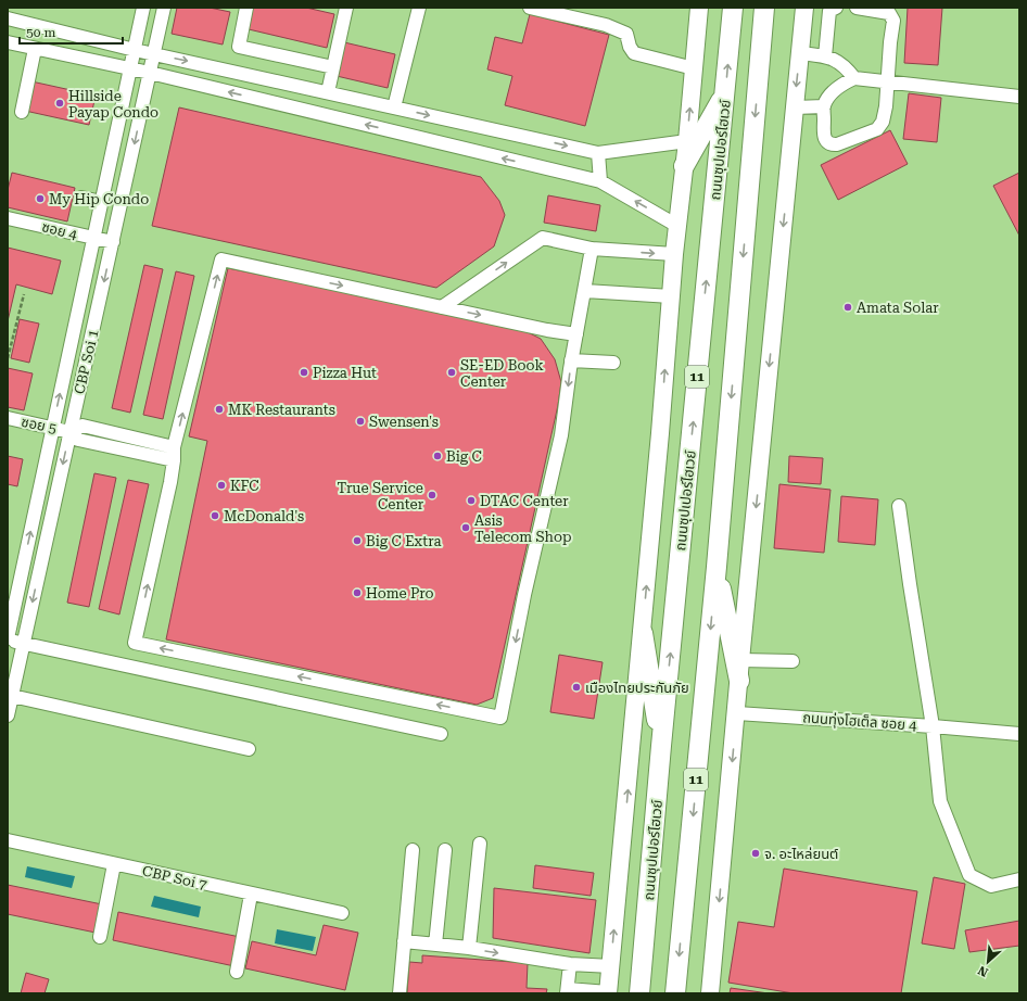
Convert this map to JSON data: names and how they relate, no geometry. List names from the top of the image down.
{
  "streets": {
    "highway": ["ถนนซุปเปอร์ไฮเวย์", "11"],
    "street": [
      "ซอย 4",
      "CBP Soi 1",
      "ซอย 5",
      "ถนนทุ่งโฮเต็ล ซอย 4",
      "CBP Soi 7"
    ]
  },
  "crossings": [
    ["ซอย 4", "CBP Soi 1"],
    ["CBP Soi 1", "ซอย 5"]
  ],
  "places": [
    "Hillside Payap Condo",
    "My Hip Condo",
    "Amata Solar",
    "Pizza Hut",
    "SE-ED Book Center",
    "MK Restaurants",
    "Swensen's",
    "Big C",
    "KFC",
    "True Service Center",
    "DTAC Center",
    "McDonald's",
    "Asis Telecom Shop",
    "Big C Extra",
    "Home Pro",
    "เมืองไทยประกันภัย",
    "จ. อะไหล่ยนต์"
  ],
  "scale_bar": "50 m",
  "north": "bottom left"
}
